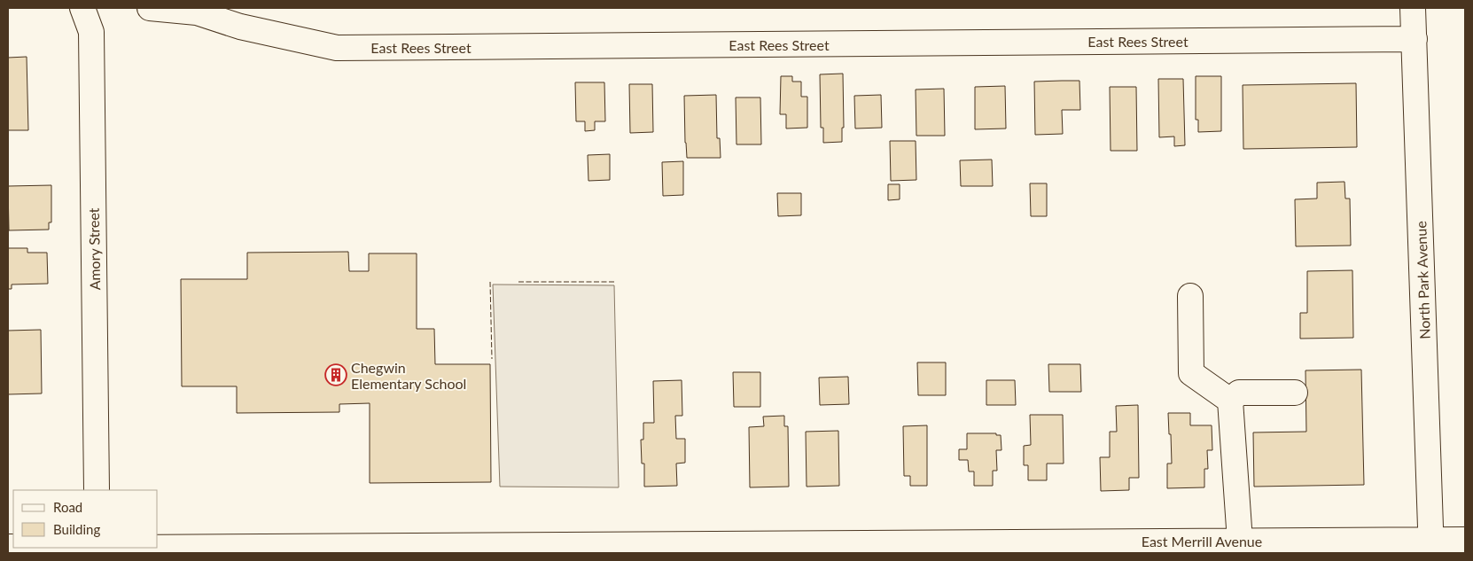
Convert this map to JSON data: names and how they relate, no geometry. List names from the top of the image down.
{
  "streets": {
    "street": [
      "East Rees Street",
      "Amory Street",
      "North Park Avenue",
      "East Merrill Avenue"
    ]
  },
  "crossings": [
    ["East Rees Street", "North Park Avenue"],
    ["North Park Avenue", "East Merrill Avenue"]
  ],
  "places": {
    "building": ["Chegwin Elementary School"]
  },
  "legend": ["Road", "Building"]
}
